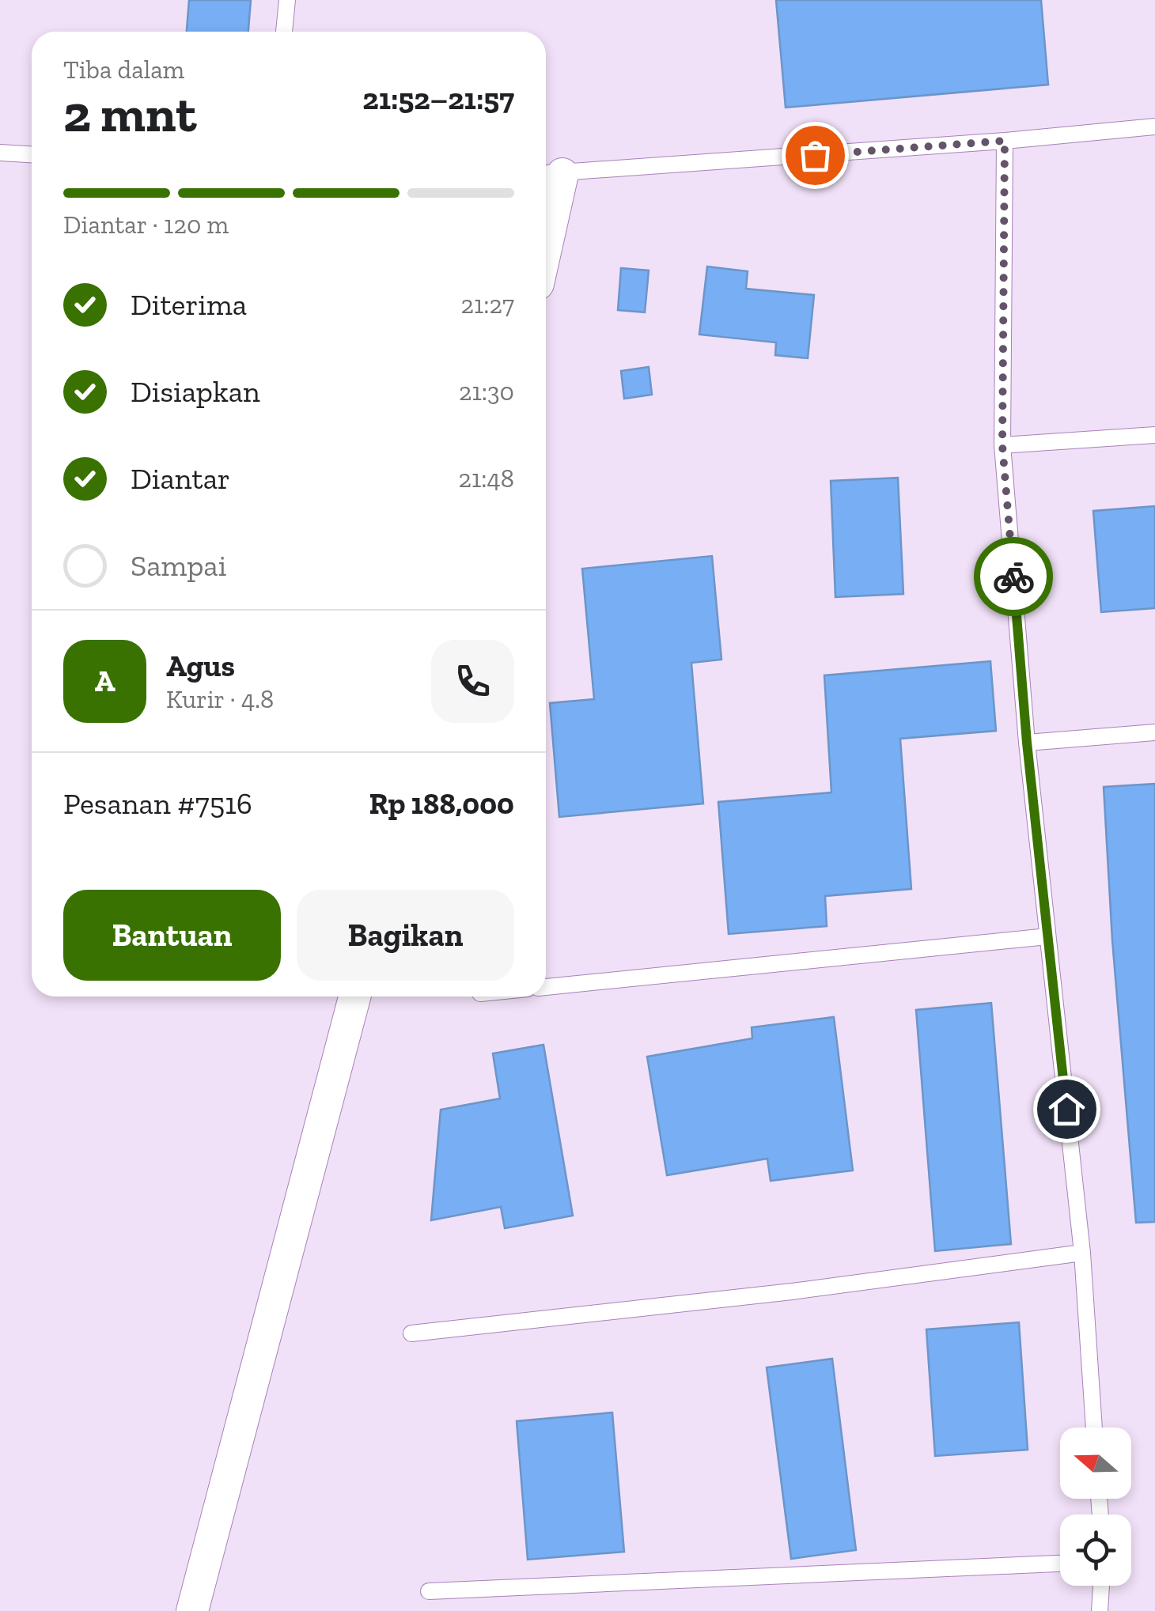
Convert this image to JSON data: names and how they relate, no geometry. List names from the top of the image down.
{
  "north": "left",
  "page": {
    "heading": ["2 mnt", "Tiba dalam", "21:52–21:57"],
    "panel": [
      "Agus",
      "Kurir · 4.8",
      "Pesanan #7516",
      "Rp 188,000"
    ],
    "bar": "Diantar · 120 m",
    "list": [
      ["Diterima", "21:27"],
      ["Disiapkan", "21:30"],
      ["Diantar", "21:48"],
      "Sampai"
    ],
    "round": "A",
    "buttons": ["Bantuan", "Bagikan"]
  }
}
